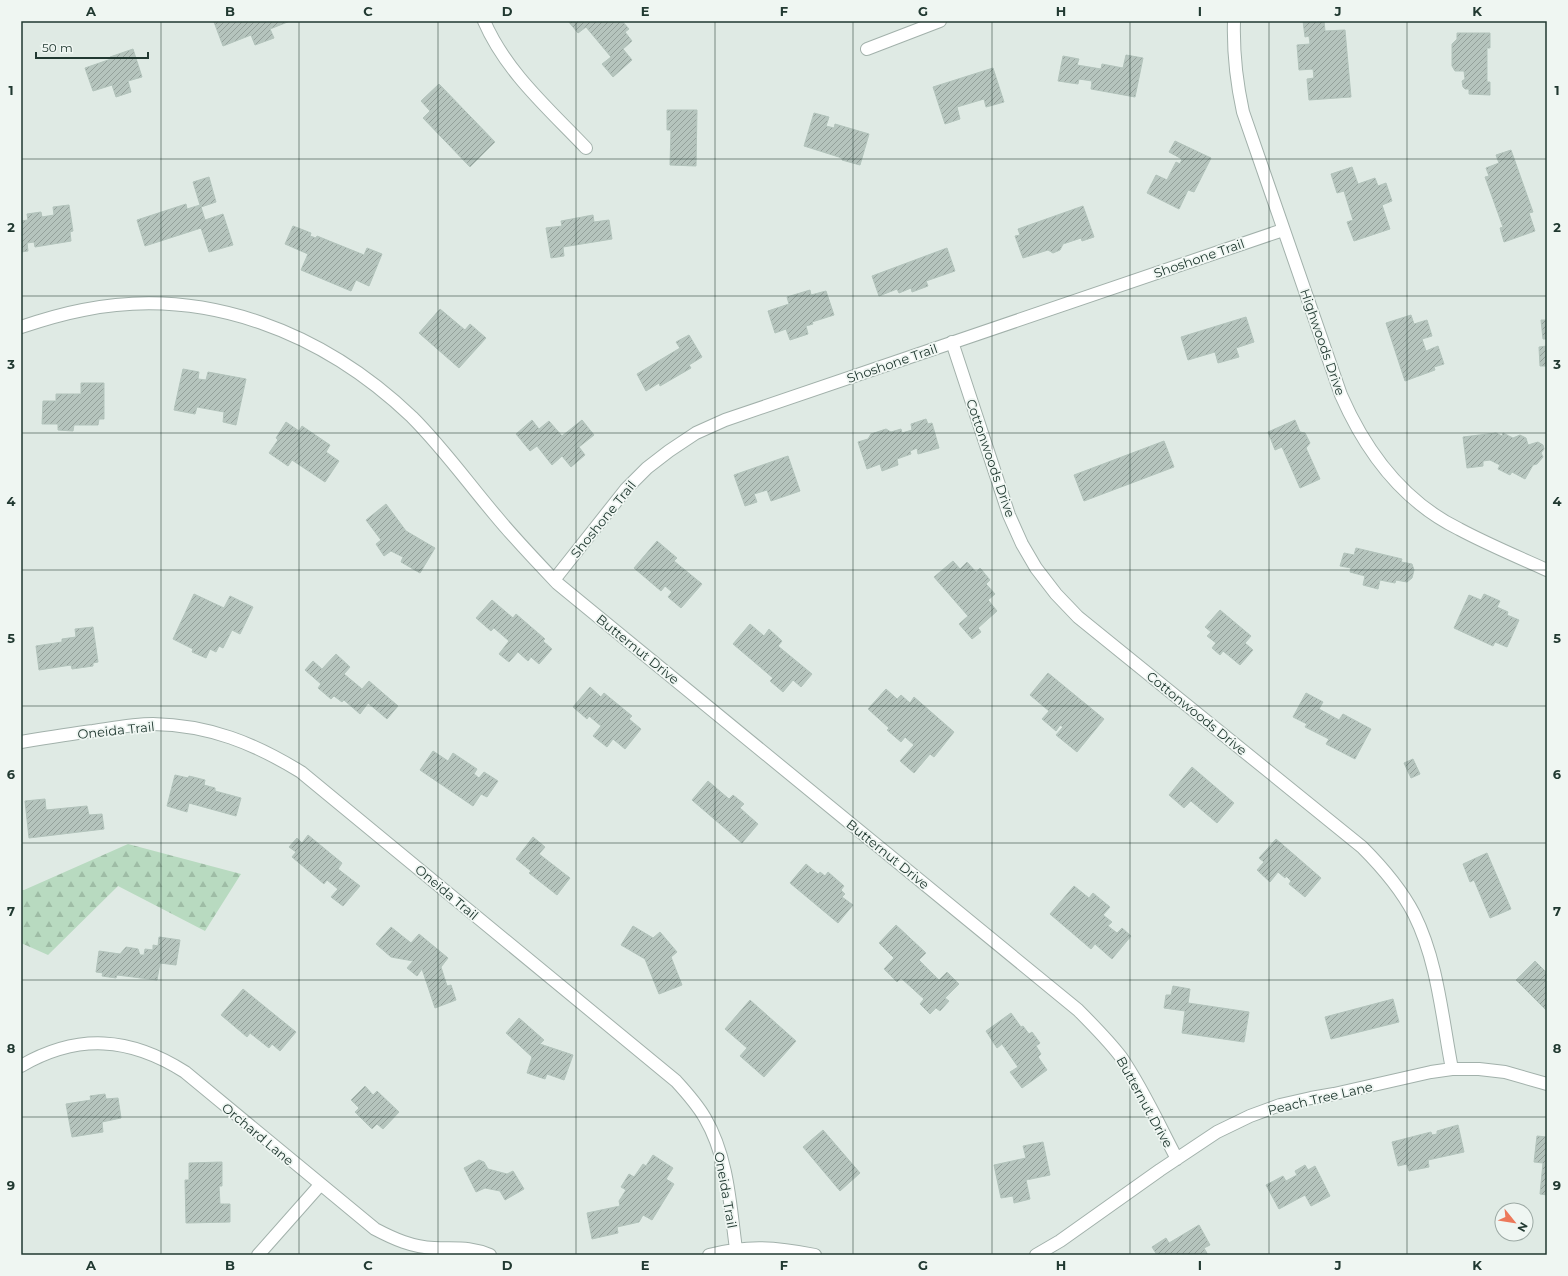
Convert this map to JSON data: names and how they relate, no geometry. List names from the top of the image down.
{
  "streets": {
    "street": [
      "Shoshone Trail",
      "Highwoods Drive",
      "Cottonwoods Drive",
      "Butternut Drive",
      "Oneida Trail",
      "Peach Tree Lane",
      "Orchard Lane"
    ]
  },
  "crossings": [
    ["Shoshone Trail", "Highwoods Drive"],
    ["Shoshone Trail", "Cottonwoods Drive"],
    ["Shoshone Trail", "Butternut Drive"],
    ["Cottonwoods Drive", "Peach Tree Lane"],
    ["Butternut Drive", "Peach Tree Lane"]
  ],
  "scale_bar": "50 m",
  "north": "bottom right",
  "grid": {
    "columns": [
      "A",
      "B",
      "C",
      "D",
      "E",
      "F",
      "G",
      "H",
      "I",
      "J",
      "K"
    ],
    "rows": [
      "1",
      "2",
      "3",
      "4",
      "5",
      "6",
      "7",
      "8",
      "9"
    ]
  }
}
